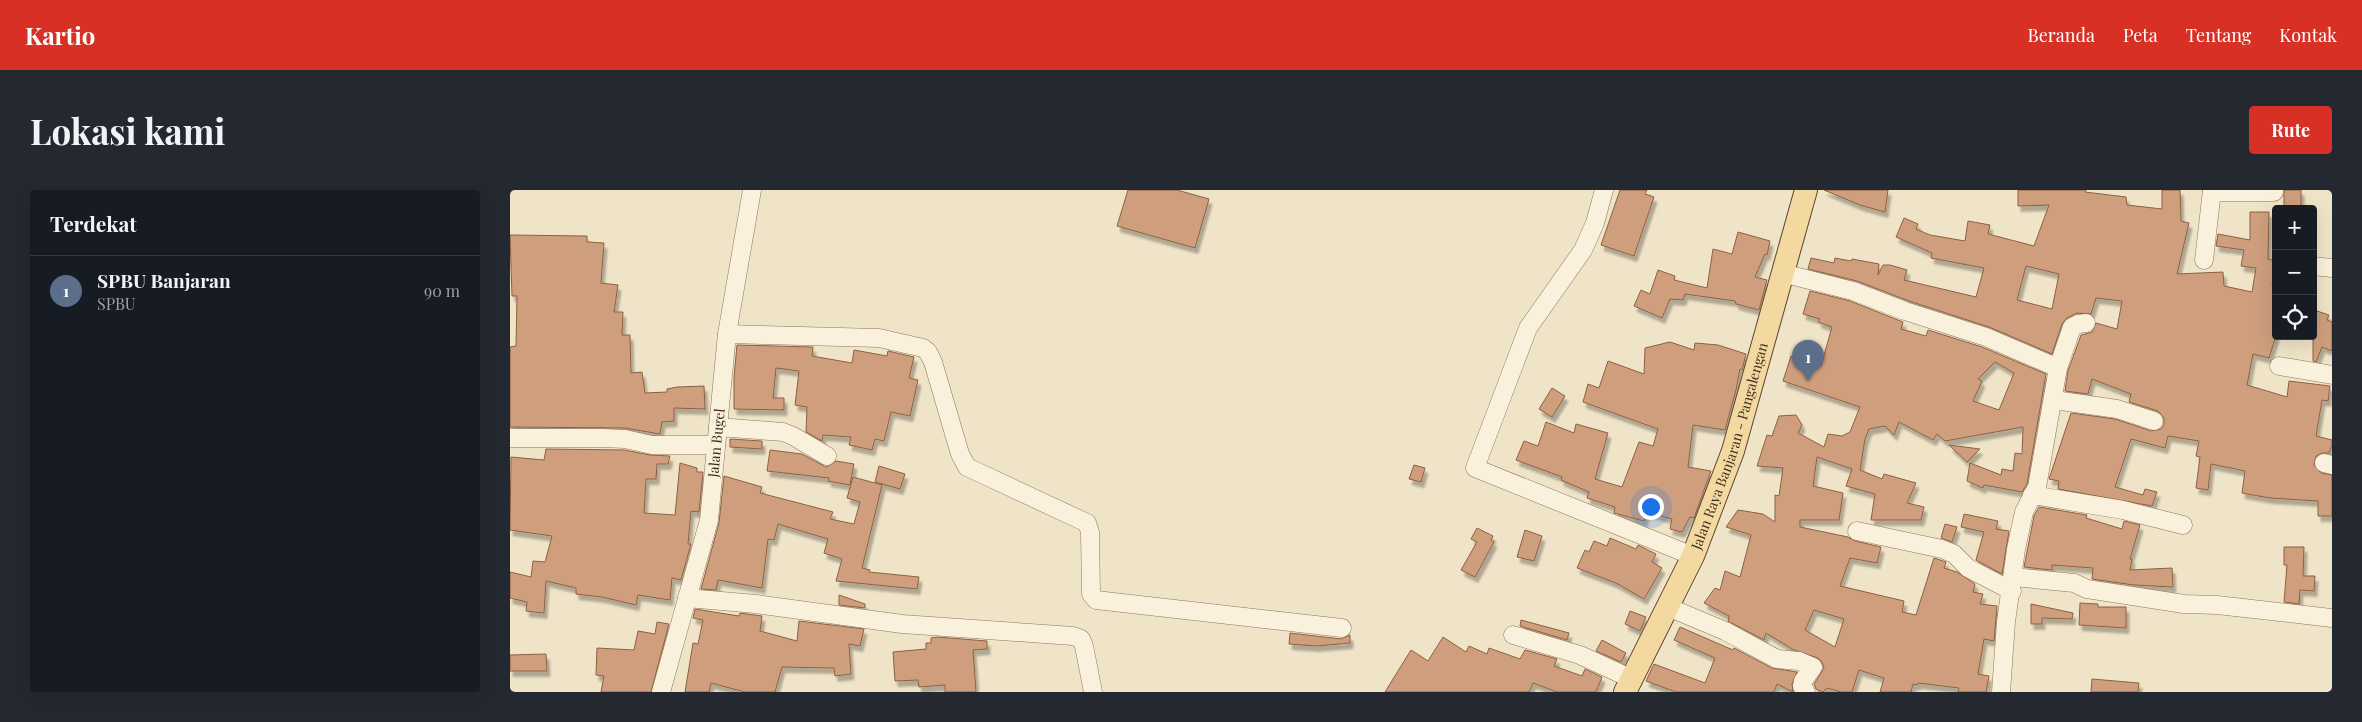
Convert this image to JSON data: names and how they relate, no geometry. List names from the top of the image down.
{
  "streets": {
    "main road": ["Jalan Raya Banjaran - Pangalengan"],
    "street": ["Jalan Bugel"]
  },
  "page": {
    "header": "Kartio",
    "nav": [
      "Beranda",
      "Peta",
      "Tentang",
      "Kontak"
    ],
    "buttons": "Rute",
    "title": "Lokasi kami",
    "heading": "Terdekat",
    "map_buttons": ["+", "−"],
    "list": [
      {
        "mark": "1",
        "name": "SPBU Banjaran",
        "note": "SPBU",
        "value": "90 m"
      }
    ],
    "pins": "1"
  }
}
